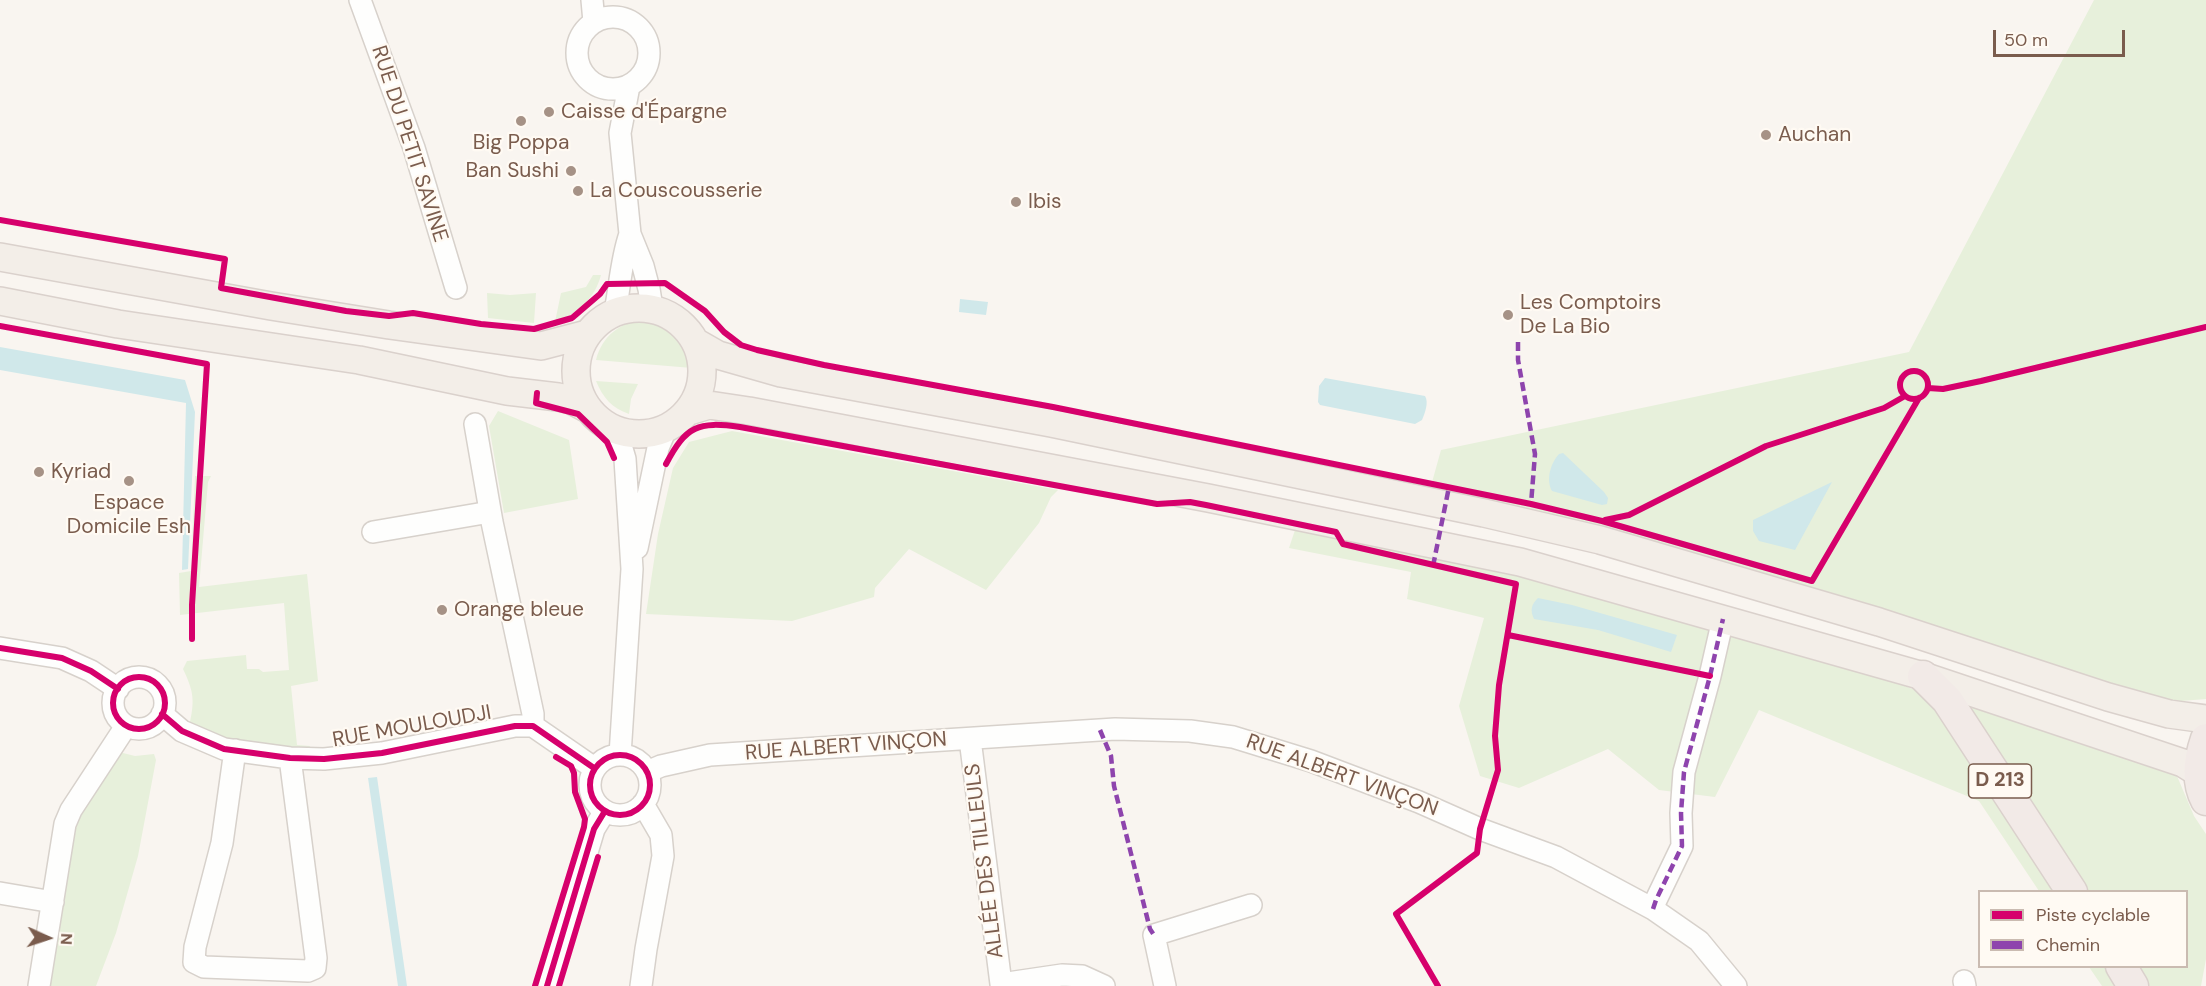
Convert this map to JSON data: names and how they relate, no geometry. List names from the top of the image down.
{
  "streets": {
    "highway": ["D 213"],
    "street": [
      "RUE DU PETIT SAVINE",
      "RUE MOULOUDJI",
      "RUE ALBERT VINÇON",
      "ALLÉE DES TILLEULS"
    ]
  },
  "crossings": [
    ["RUE ALBERT VINÇON", "ALLÉE DES TILLEULS"]
  ],
  "places": [
    "Caisse d'Épargne",
    "Big Poppa",
    "Auchan",
    "Ban Sushi",
    "La Couscousserie",
    "Ibis",
    "Les Comptoirs De La Bio",
    "Kyriad",
    "Espace Domicile Esh",
    "Orange bleue"
  ],
  "legend": ["Piste cyclable", "Chemin"],
  "scale_bar": "50 m",
  "north": "right"
}
